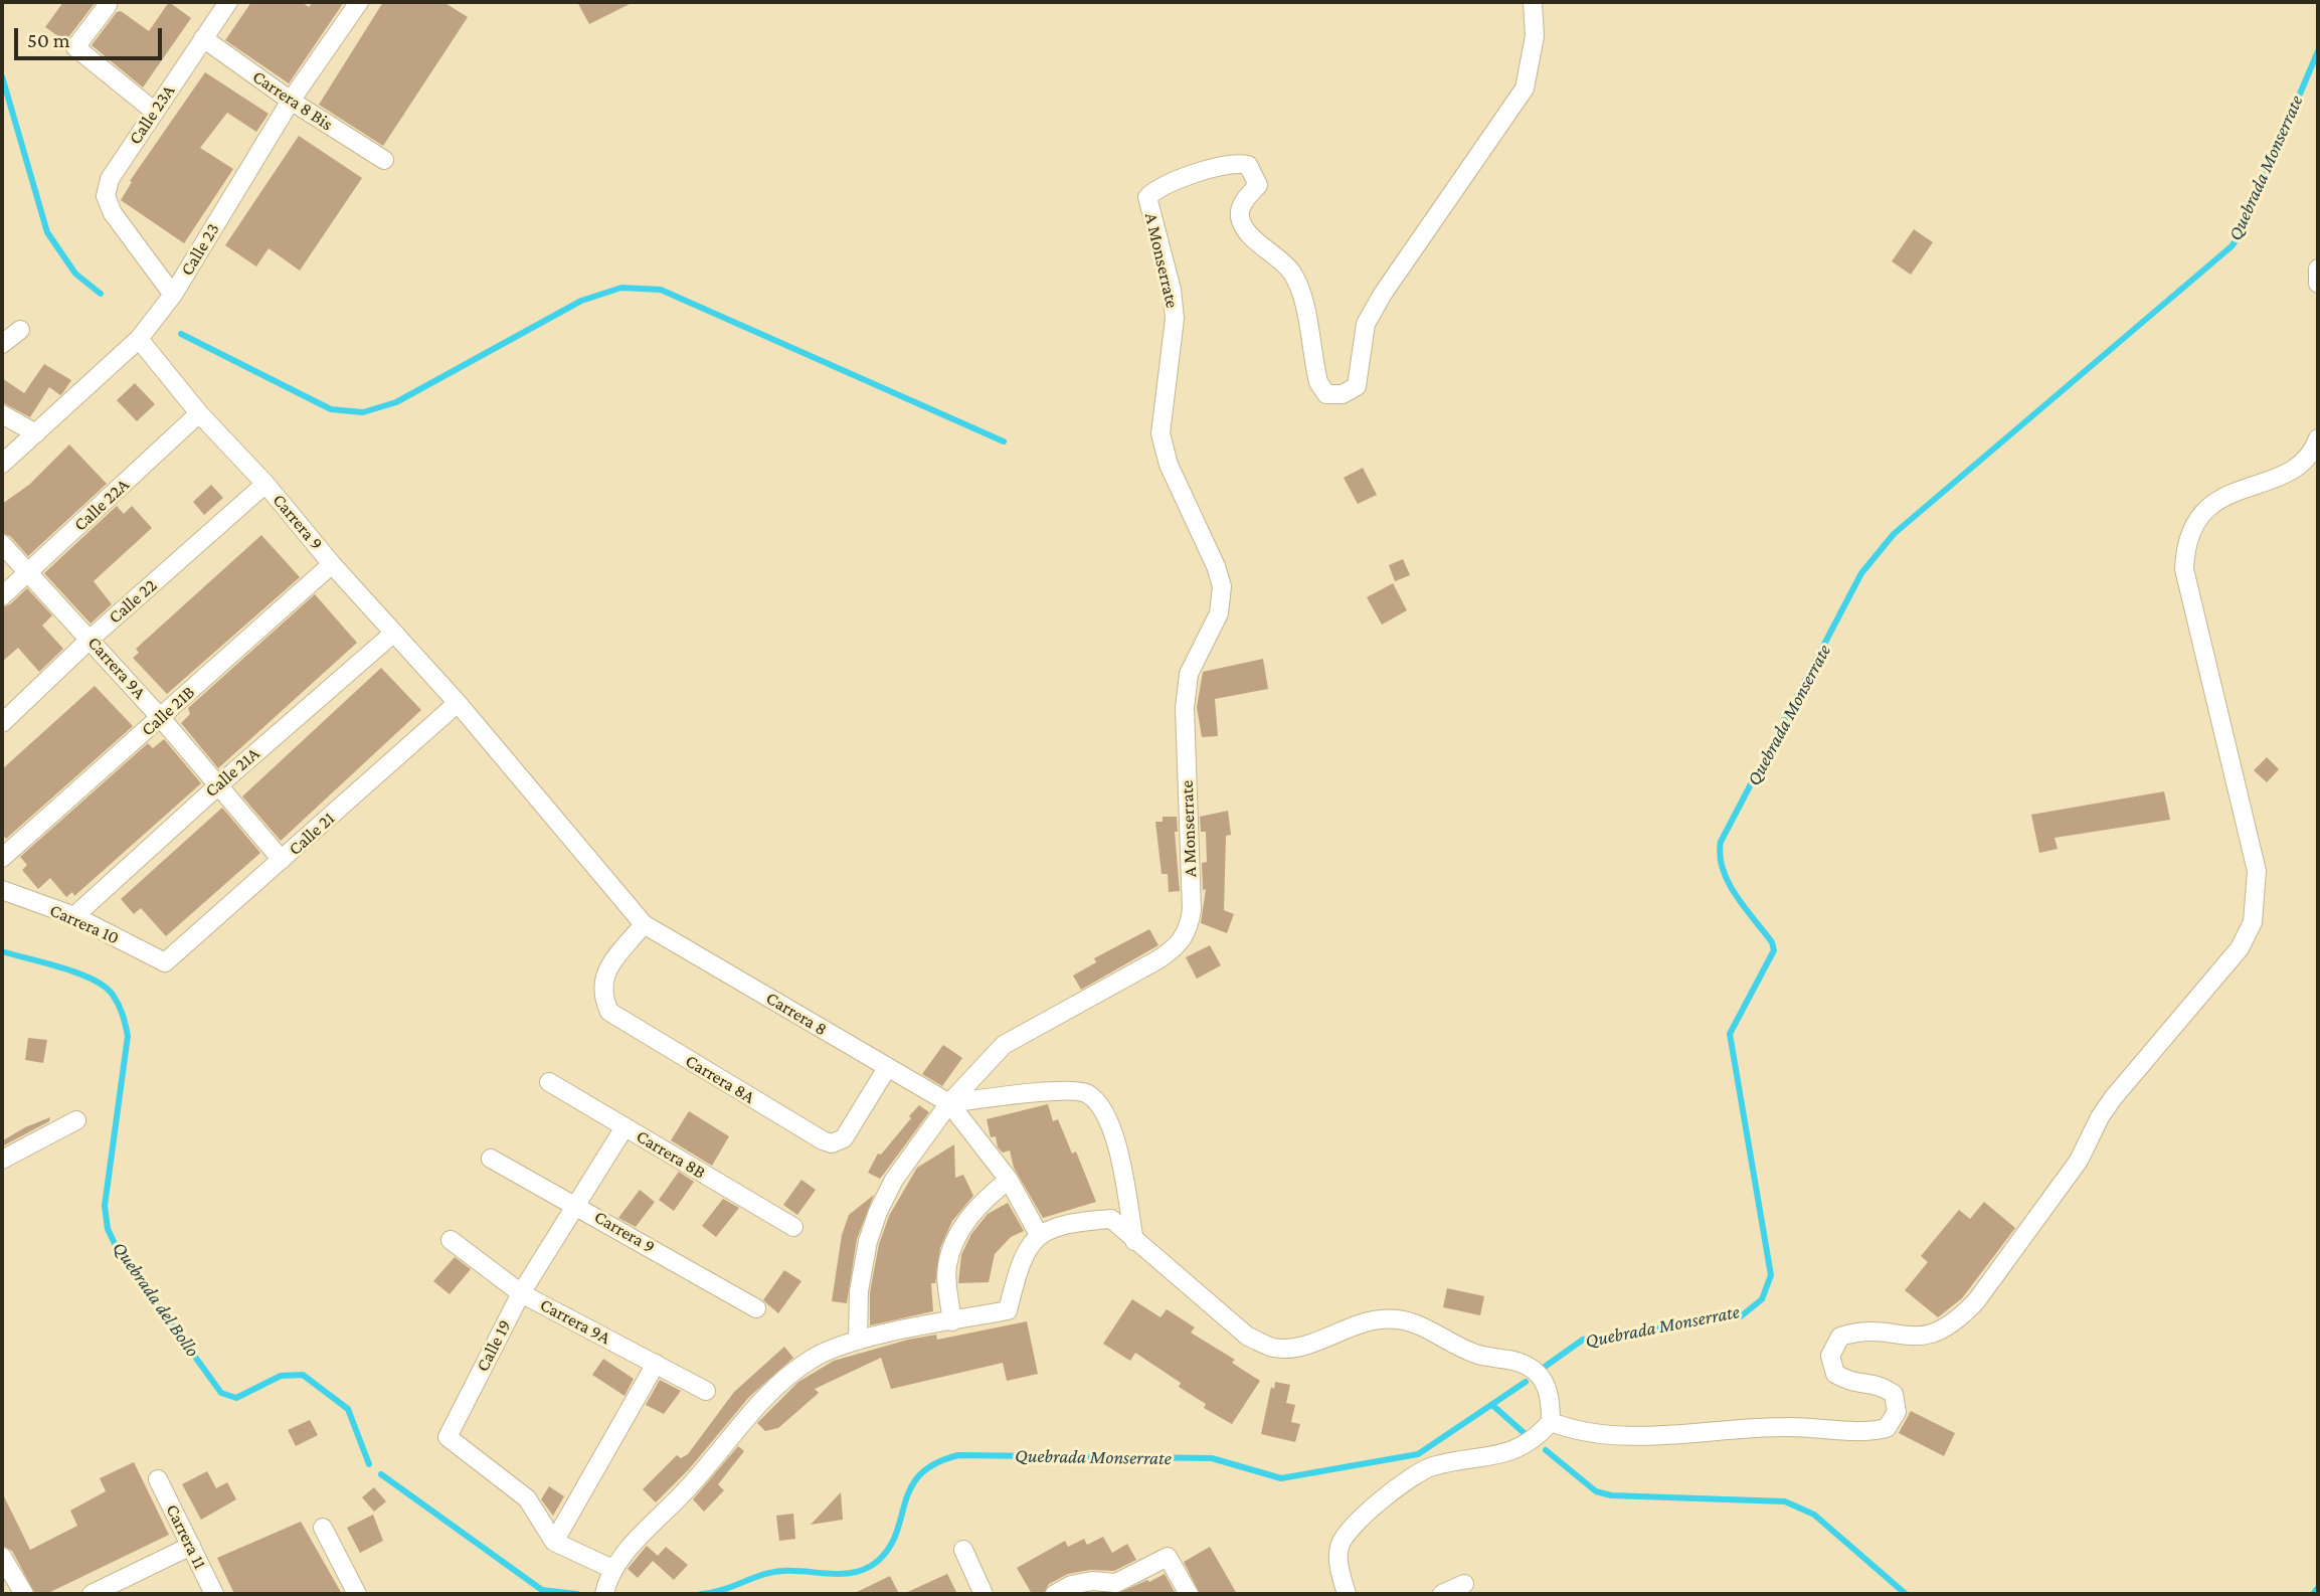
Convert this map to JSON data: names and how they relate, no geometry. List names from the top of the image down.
{
  "streets": {
    "street": [
      "Carrera 8 Bis",
      "Calle 23A",
      "Calle 23",
      "A Monserrate",
      "Calle 22A",
      "Carrera 9",
      "Calle 22",
      "Carrera 9A",
      "Calle 21B",
      "Calle 21A",
      "Calle 21",
      "Carrera 10",
      "Carrera 8",
      "Carrera 8A",
      "Carrera 8B",
      "Calle 19",
      "Carrera 11"
    ]
  },
  "crossings": [
    ["Carrera 8 Bis", "Calle 23A"],
    ["Carrera 8 Bis", "Calle 23"],
    ["Calle 23A", "Calle 23"],
    ["Calle 23", "Carrera 9"],
    ["A Monserrate", "Carrera 8"],
    ["Calle 22A", "Carrera 9"],
    ["Calle 22A", "Carrera 9A"],
    ["Carrera 9", "Calle 22"],
    ["Carrera 9", "Calle 21B"],
    ["Carrera 9", "Calle 21A"],
    ["Carrera 9", "Calle 21"],
    ["Carrera 9", "Carrera 8"],
    ["Carrera 9", "Calle 19"],
    ["Calle 22", "Carrera 9A"],
    ["Carrera 9A", "Calle 21B"],
    ["Carrera 9A", "Calle 21A"],
    ["Carrera 9A", "Calle 21"],
    ["Carrera 9A", "Calle 19"],
    ["Calle 21A", "Carrera 10"],
    ["Calle 21", "Carrera 10"],
    ["Calle 21", "Carrera 8"],
    ["Carrera 8", "Carrera 8A"],
    ["Carrera 8B", "Calle 19"]
  ],
  "water": ["Quebrada Monserrate", "Quebrada del Bollo"],
  "scale_bar": "50 m"
}
